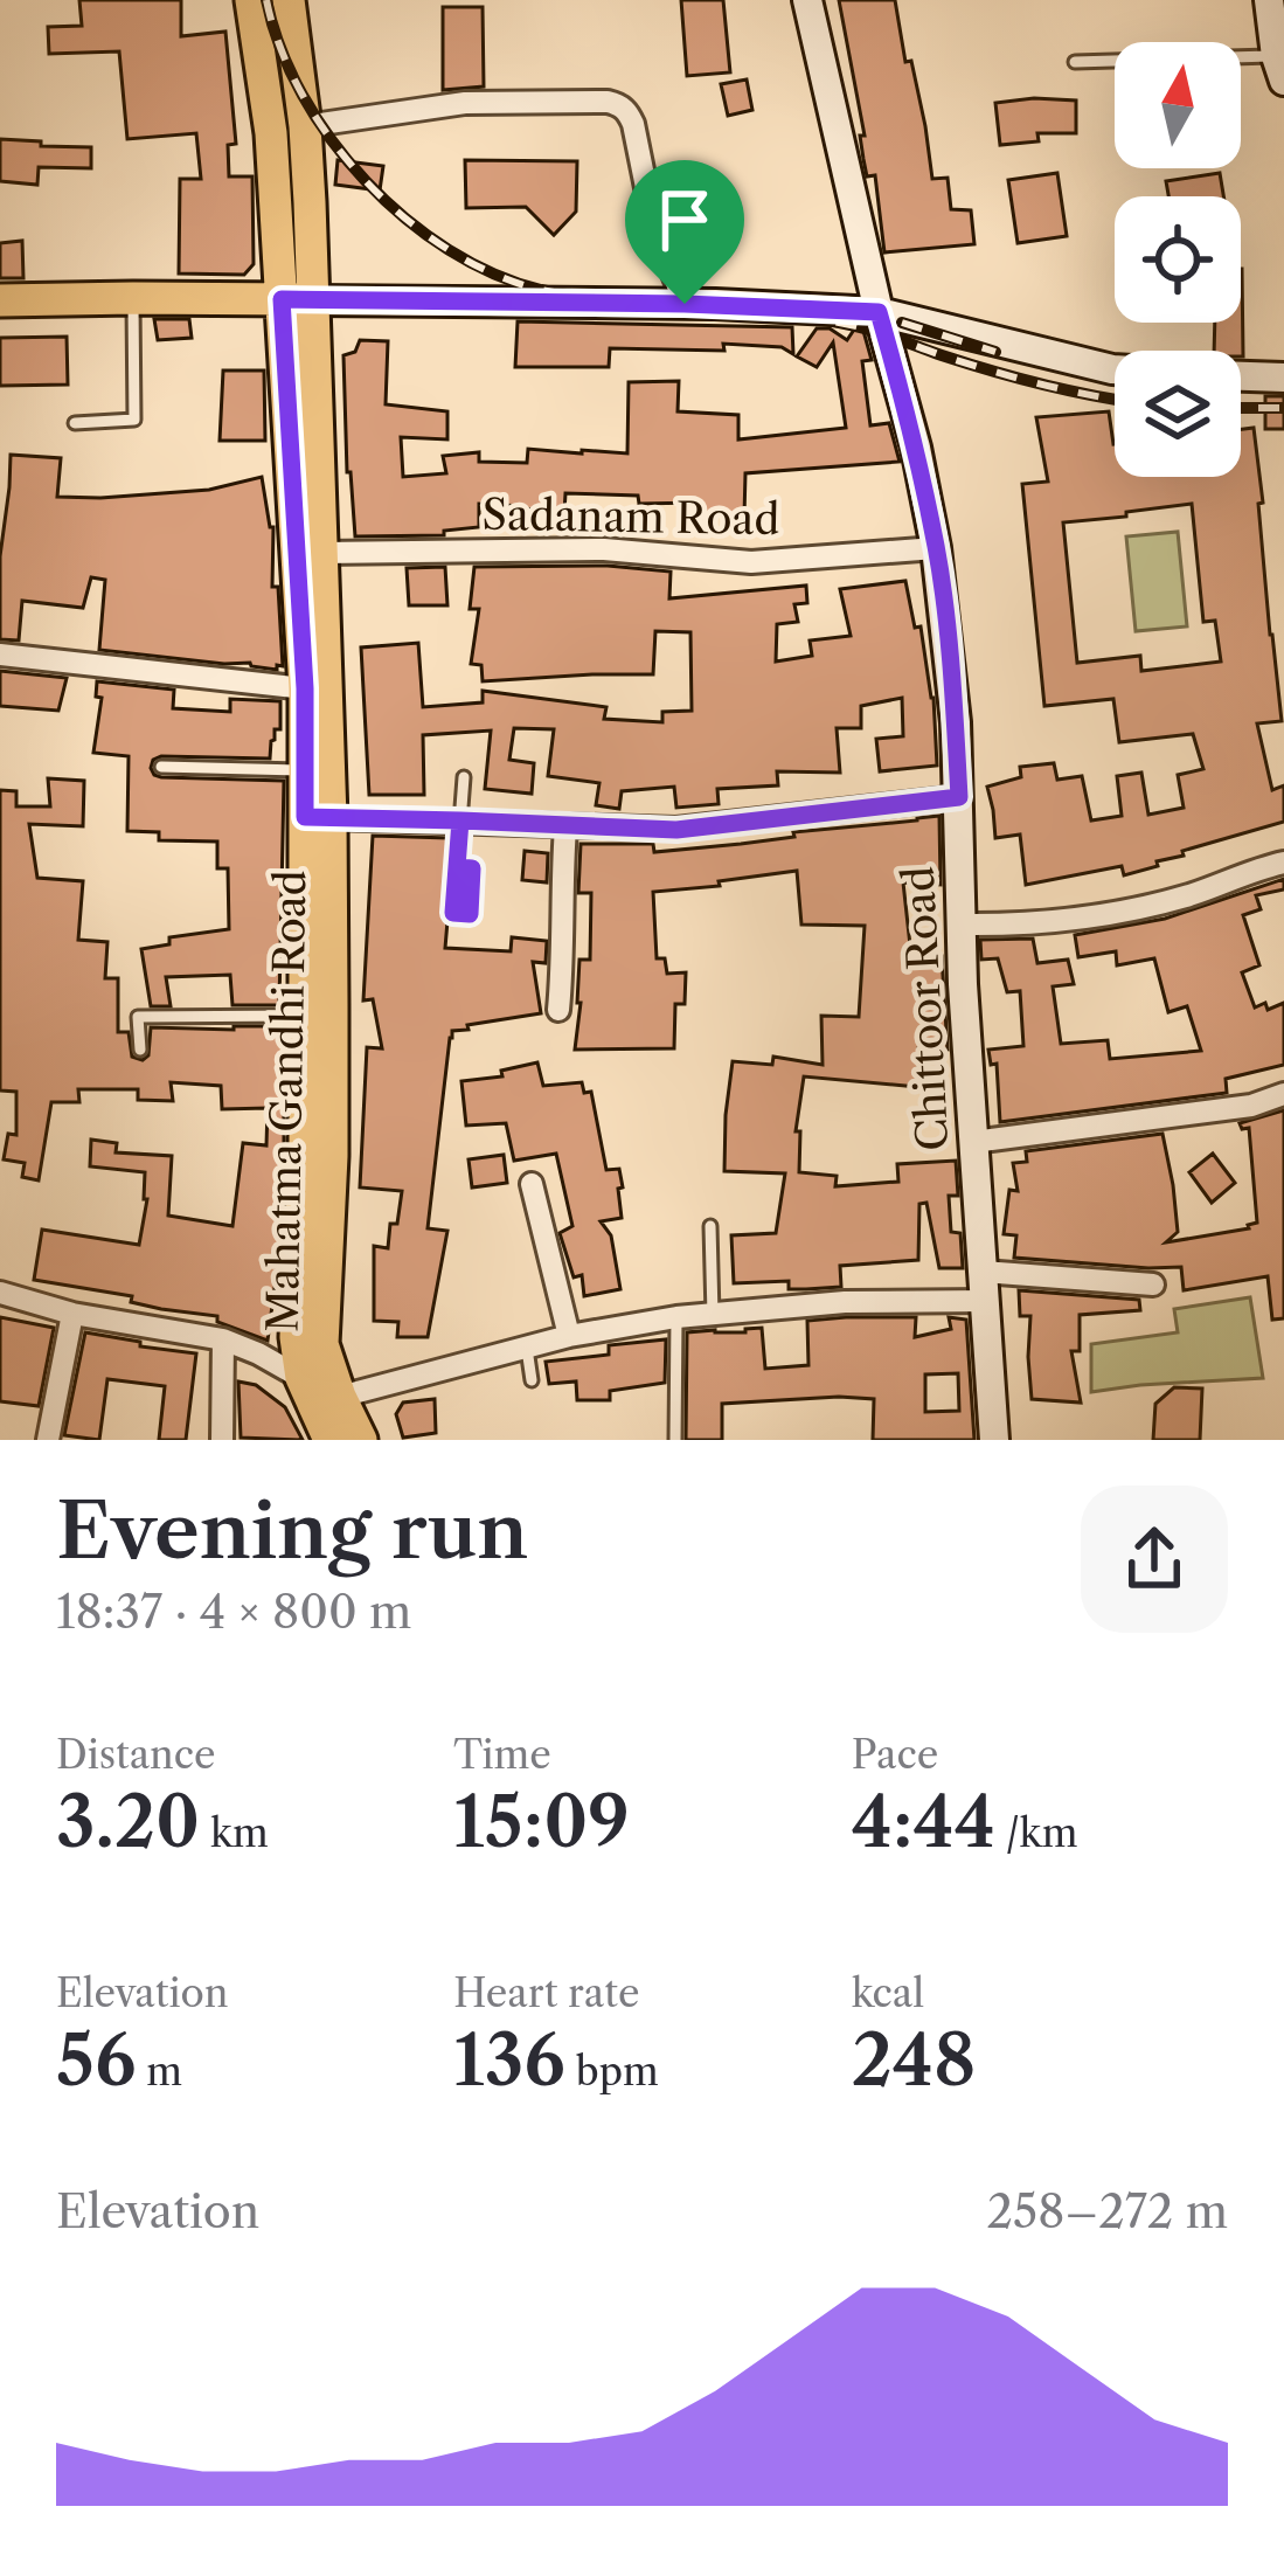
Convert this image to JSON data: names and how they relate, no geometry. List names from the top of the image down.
{
  "streets": {
    "main road": ["Chittoor Road", "Mahatma Gandhi Road"],
    "street": ["Sadanam Road"]
  },
  "crossings": [
    ["Sadanam Road", "Chittoor Road"],
    ["Sadanam Road", "Mahatma Gandhi Road"]
  ],
  "north": "top",
  "page": {
    "heading": ["Evening run", "18:37 · 4 × 800 m"],
    "stats": [
      ["Distance", "3.20 km"],
      ["Time", "15:09"],
      ["Pace", "4:44 /km"],
      ["Elevation", "56 m"],
      ["Heart rate", "136 bpm"],
      ["kcal", "248"]
    ],
    "chart": ["Elevation", "258–272 m"]
  }
}
